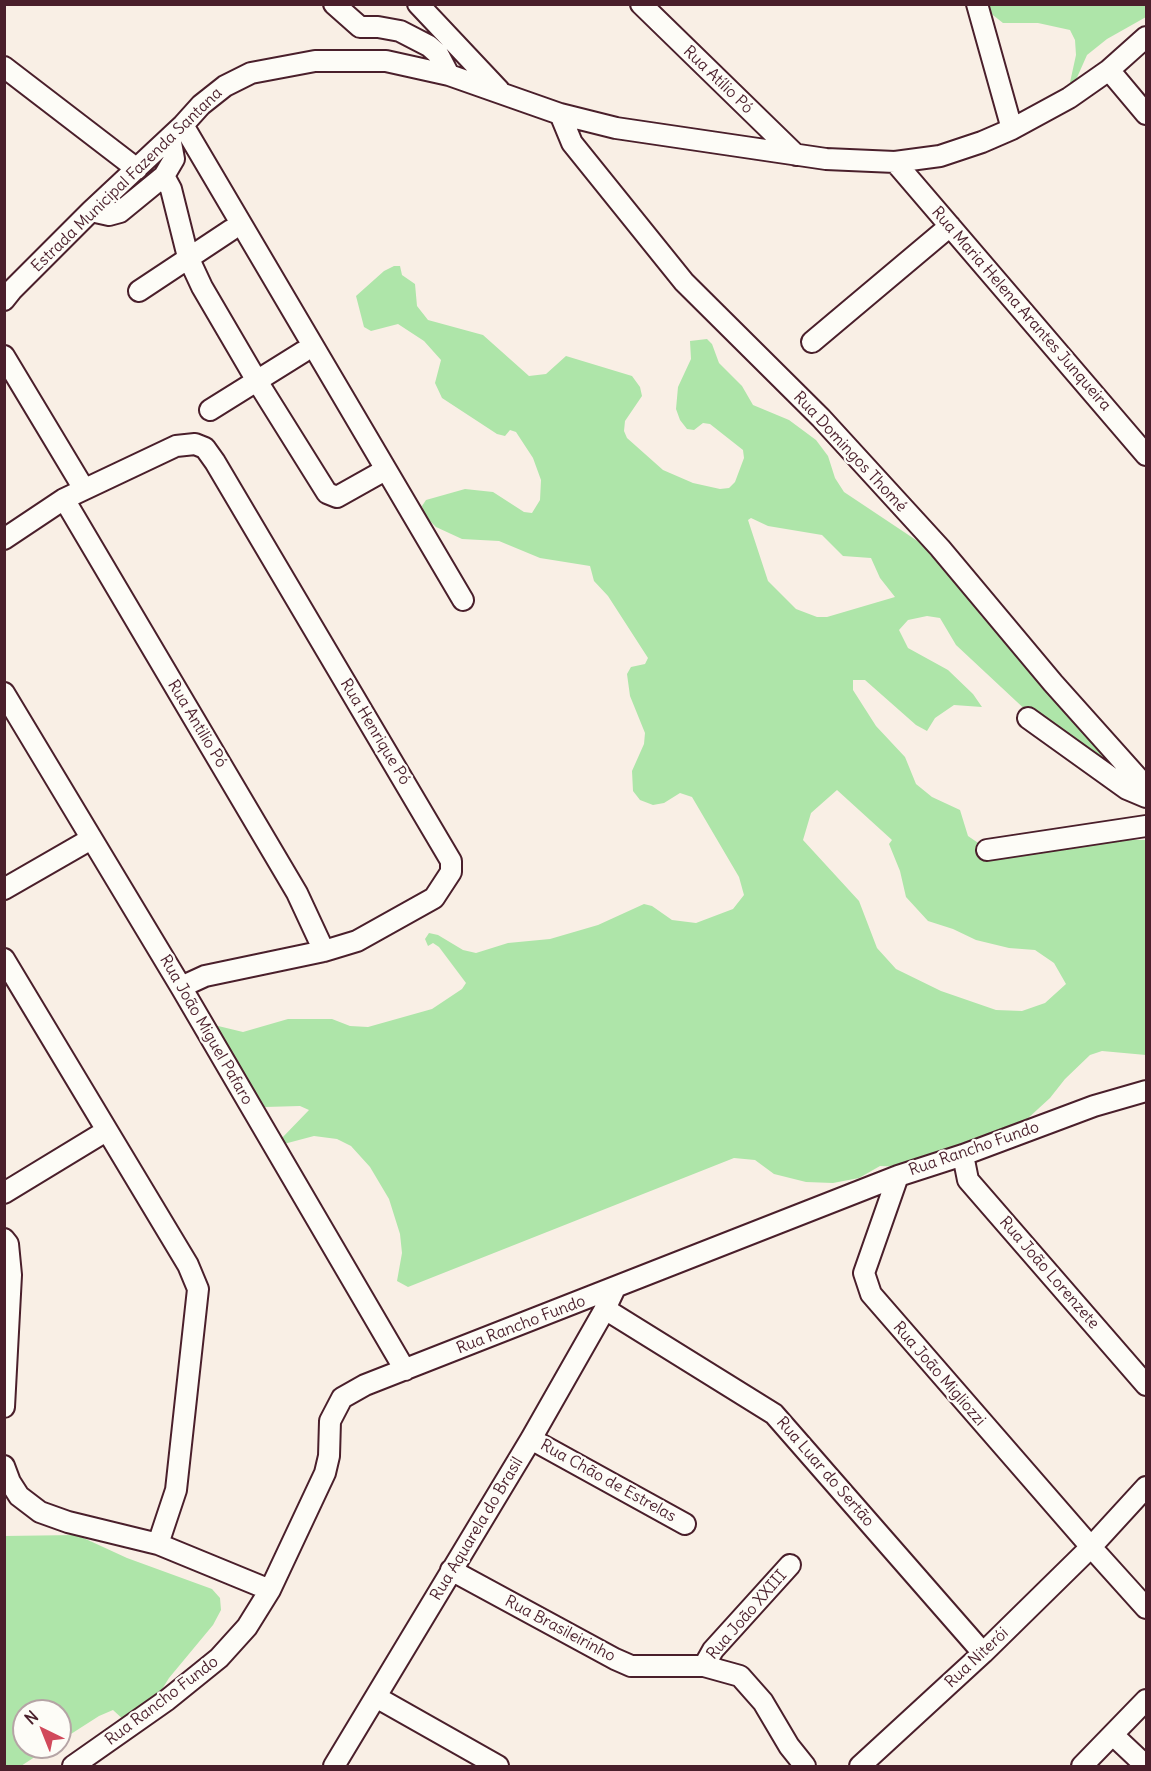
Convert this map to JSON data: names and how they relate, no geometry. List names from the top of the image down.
{
  "streets": {
    "street": [
      "Rua Atílio Pó",
      "Estrada Municipal Fazenda Santana",
      "Rua Maria Helena Arantes Junqueira",
      "Rua Domingos Thomé",
      "Rua Antilio Pó",
      "Rua Henrique Pó",
      "Rua João Miguel Pafaro",
      "Rua Rancho Fundo",
      "Rua João Lorenzete",
      "Rua João Migliozzi",
      "Rua Luar do Sertão",
      "Rua Chão de Estrelas",
      "Rua Aquarela do Brasil",
      "Rua João XXIII",
      "Rua Brasileirinho",
      "Rua Niterói"
    ]
  },
  "crossings": [
    ["Rua Atílio Pó", "Estrada Municipal Fazenda Santana"],
    ["Estrada Municipal Fazenda Santana", "Rua Maria Helena Arantes Junqueira"],
    ["Estrada Municipal Fazenda Santana", "Rua Domingos Thomé"],
    ["Rua Antilio Pó", "Rua Henrique Pó"],
    ["Rua Henrique Pó", "Rua João Miguel Pafaro"],
    ["Rua João Miguel Pafaro", "Rua Rancho Fundo"],
    ["Rua Rancho Fundo", "Rua João Lorenzete"],
    ["Rua Rancho Fundo", "Rua João Migliozzi"],
    ["Rua Rancho Fundo", "Rua Aquarela do Brasil"],
    ["Rua João Migliozzi", "Rua Niterói"],
    ["Rua Luar do Sertão", "Rua Aquarela do Brasil"],
    ["Rua Luar do Sertão", "Rua Niterói"],
    ["Rua Chão de Estrelas", "Rua Aquarela do Brasil"],
    ["Rua Aquarela do Brasil", "Rua Brasileirinho"],
    ["Rua João XXIII", "Rua Brasileirinho"]
  ],
  "north": "top left"
}
